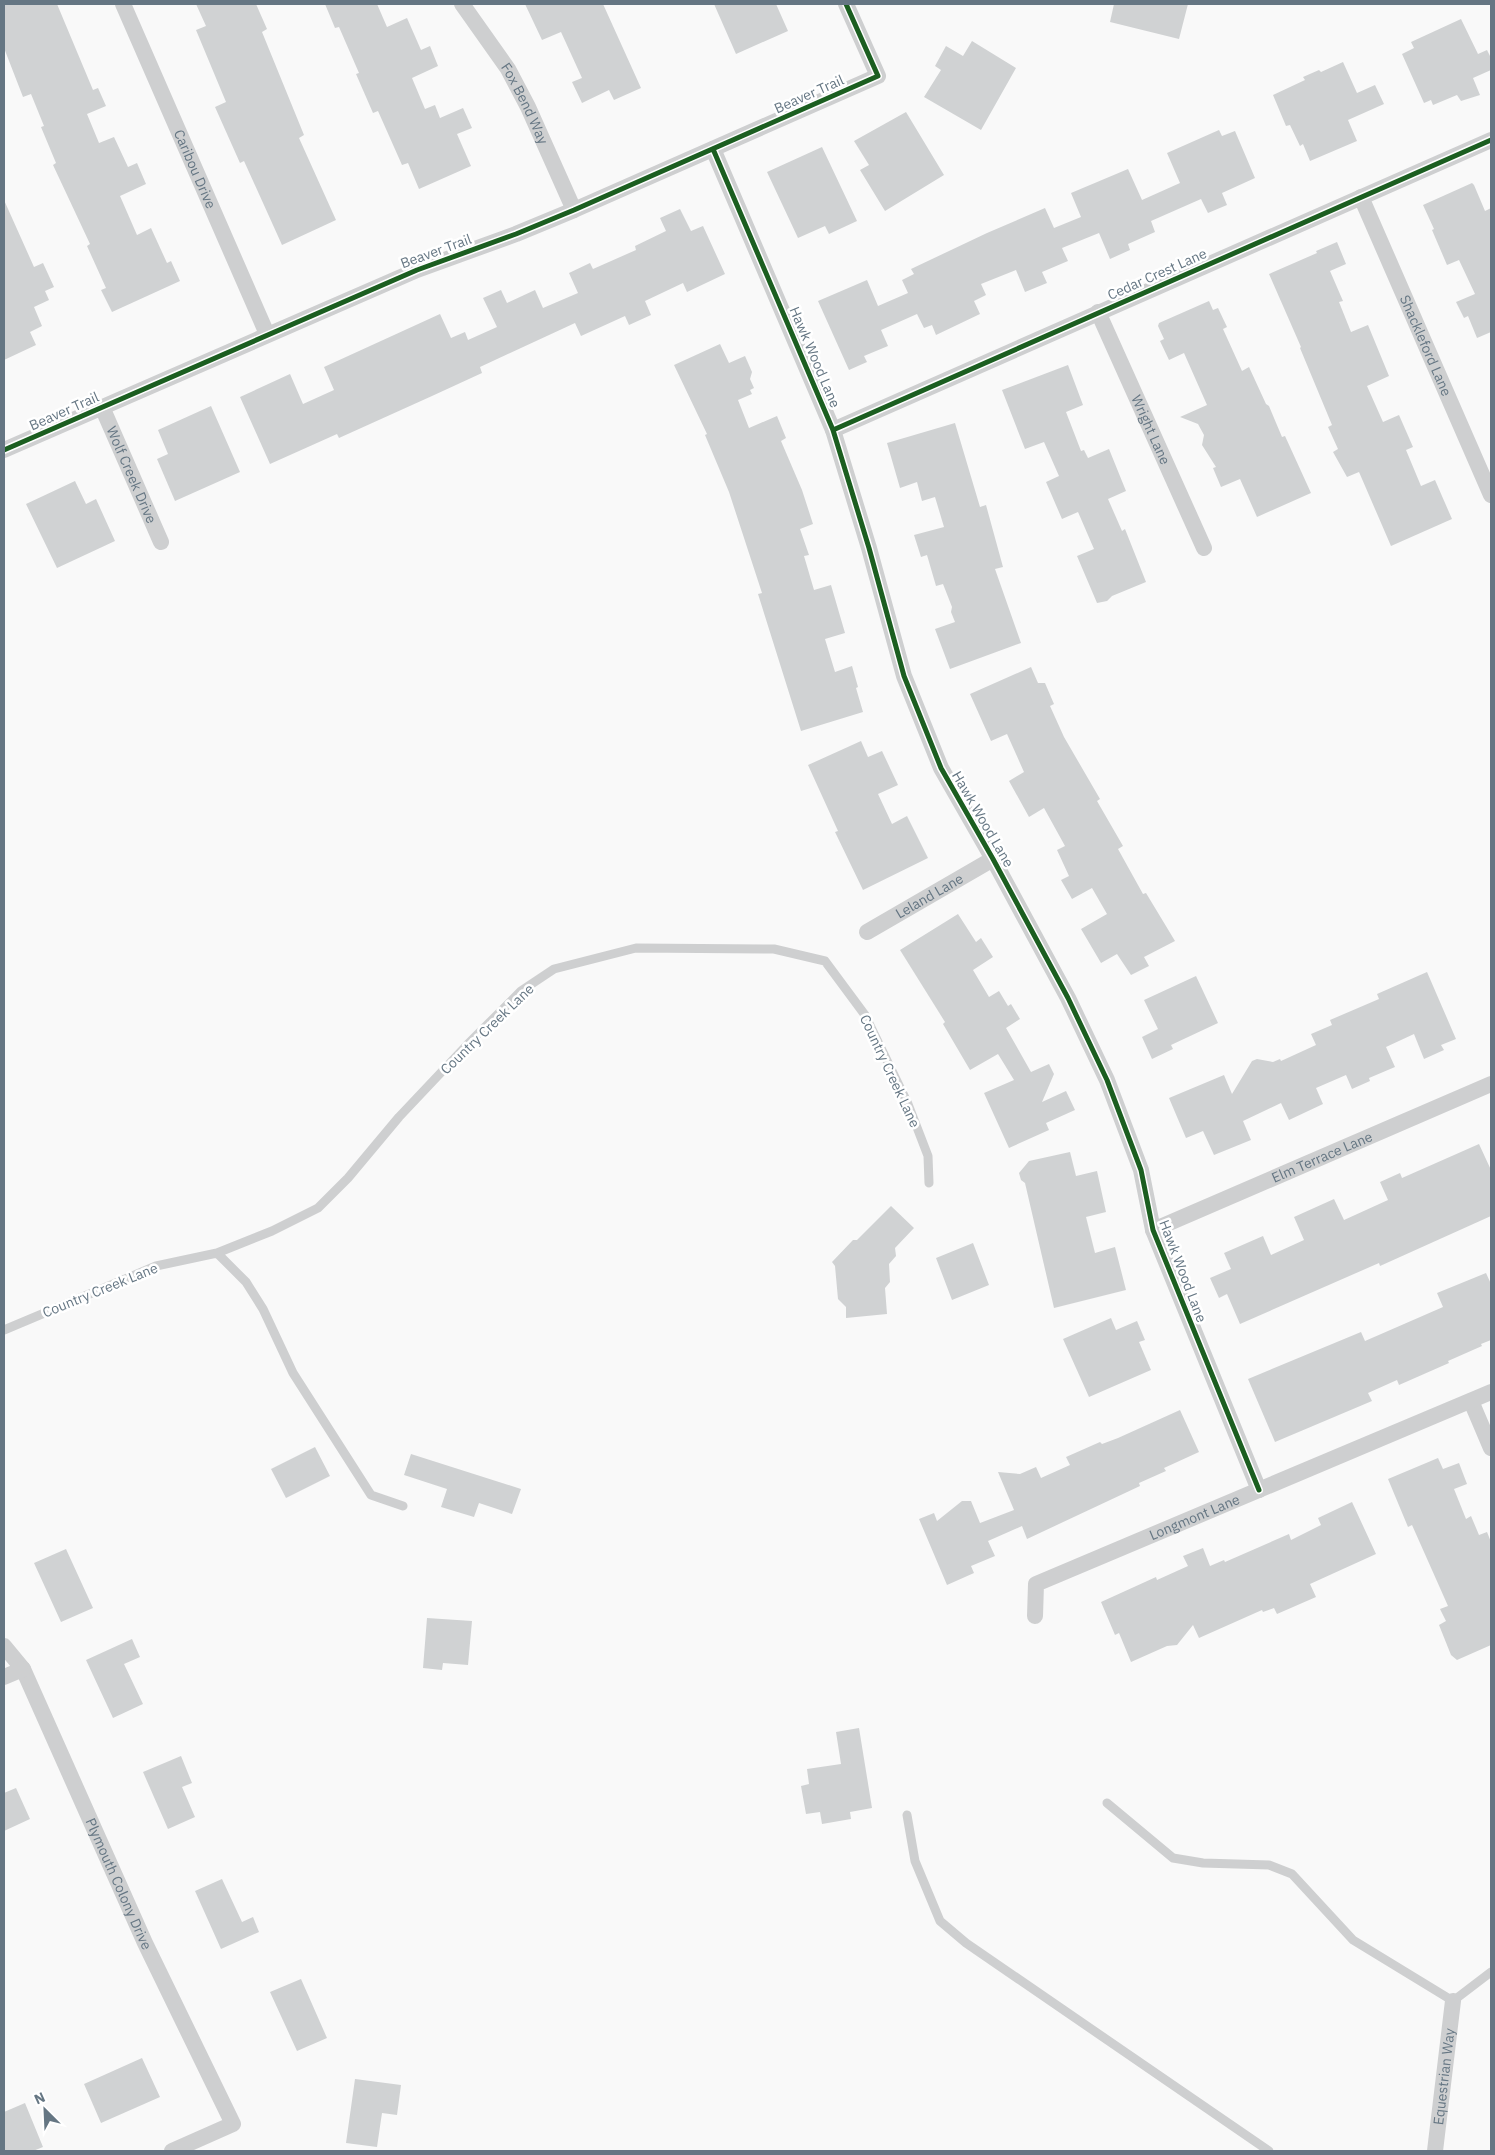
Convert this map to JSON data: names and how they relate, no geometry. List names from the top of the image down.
{
  "streets": {
    "street": [
      "Beaver Trail",
      "Fox Bend Way",
      "Caribou Drive",
      "Cedar Crest Lane",
      "Shackleford Lane",
      "Hawk Wood Lane",
      "Wright Lane",
      "Wolf Creek Drive",
      "Leland Lane",
      "Elm Terrace Lane",
      "Longmont Lane",
      "Plymouth Colony Drive",
      "Equestrian Way"
    ],
    "lane": ["Country Creek Lane"]
  },
  "crossings": [
    ["Beaver Trail", "Fox Bend Way"],
    ["Beaver Trail", "Caribou Drive"],
    ["Beaver Trail", "Hawk Wood Lane"],
    ["Beaver Trail", "Wolf Creek Drive"],
    ["Cedar Crest Lane", "Shackleford Lane"],
    ["Cedar Crest Lane", "Hawk Wood Lane"],
    ["Cedar Crest Lane", "Wright Lane"],
    ["Hawk Wood Lane", "Leland Lane"],
    ["Hawk Wood Lane", "Elm Terrace Lane"],
    ["Hawk Wood Lane", "Longmont Lane"]
  ],
  "north": "top left"
}
